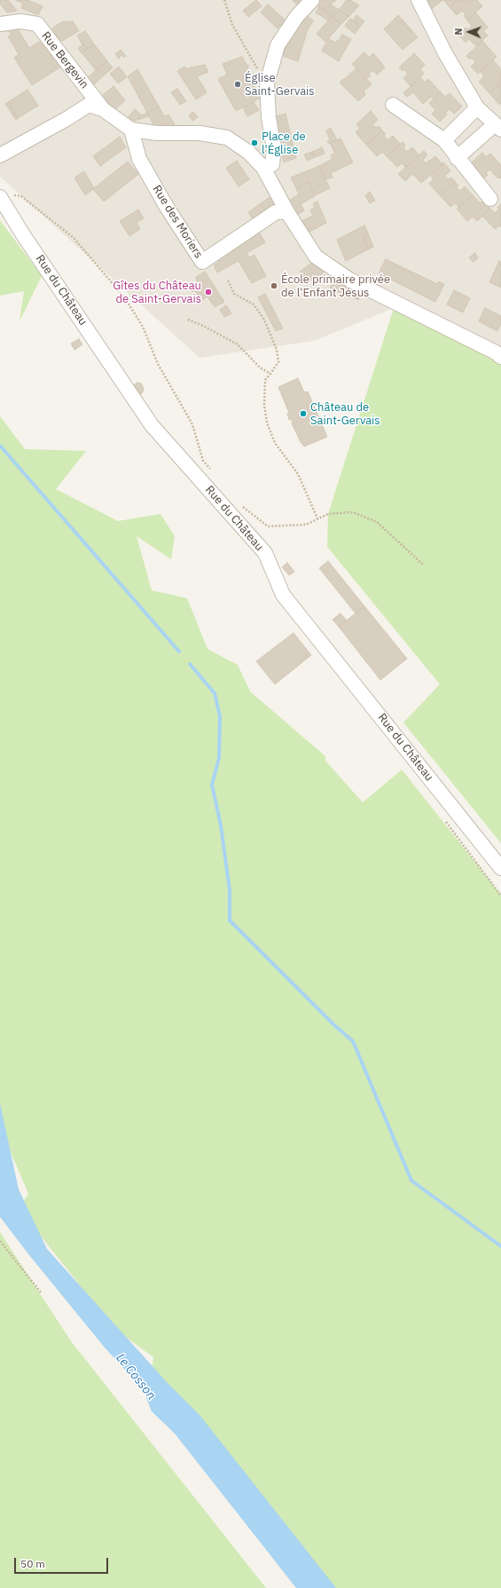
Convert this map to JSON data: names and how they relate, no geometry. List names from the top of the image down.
{
  "streets": {
    "street": ["Rue Bergevin", "Rue des Moriers", "Rue du Château"]
  },
  "water": ["Le Cosson"],
  "places": [
    "Église Saint-Gervais",
    "Place de l'Église",
    "École primaire privée de l'Enfant Jésus",
    "Gîtes du Château de Saint-Gervais",
    "Château de Saint-Gervais"
  ],
  "scale_bar": "50 m",
  "north": "left"
}
